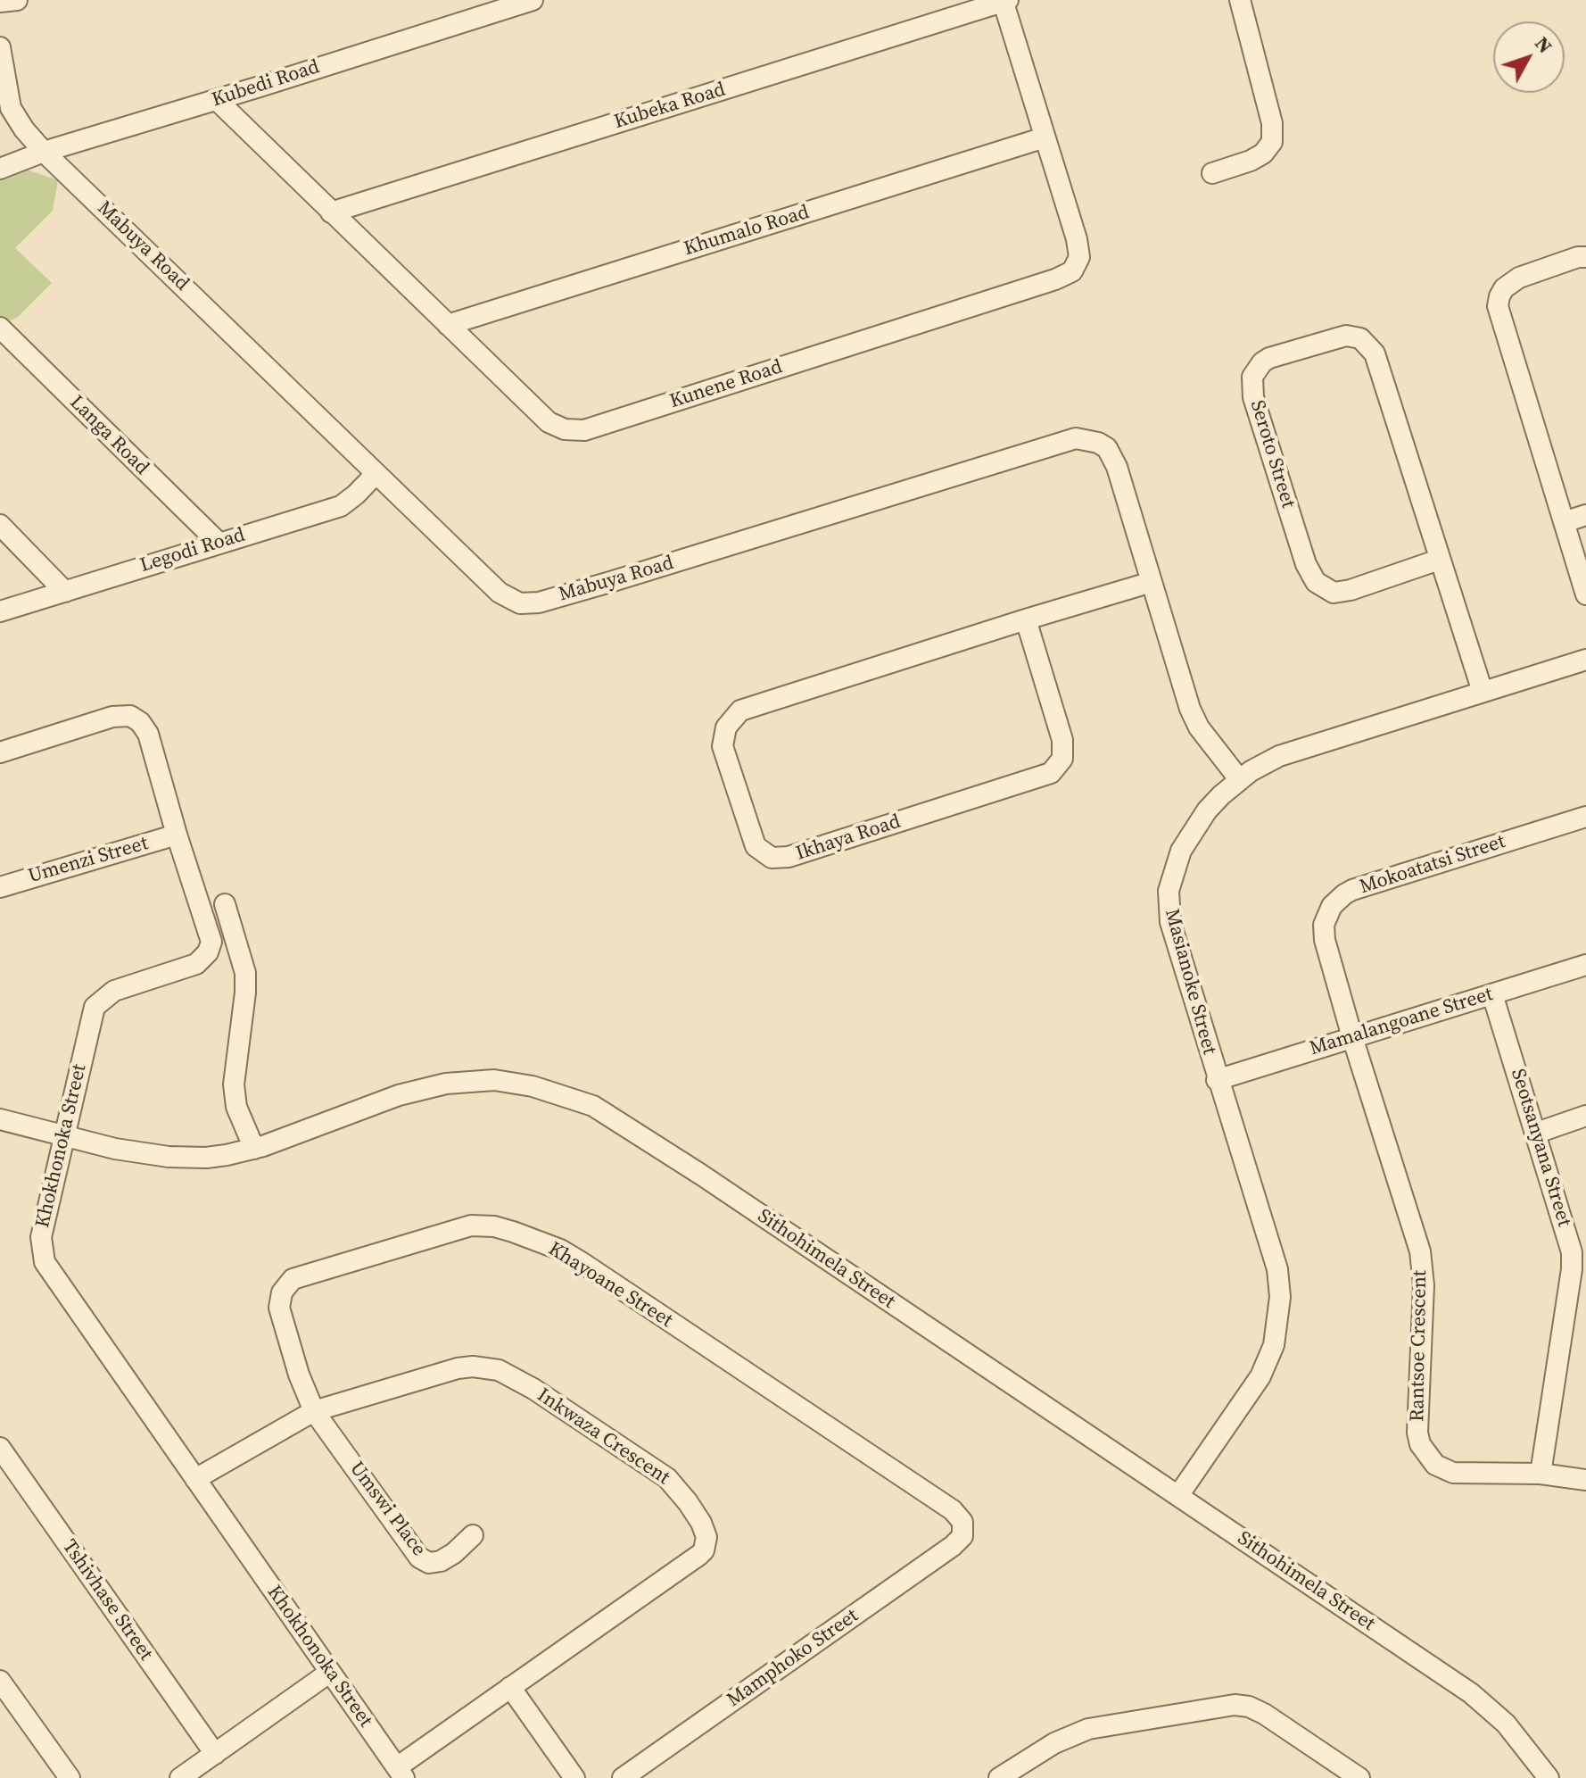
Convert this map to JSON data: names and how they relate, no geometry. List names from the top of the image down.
{
  "streets": {
    "street": [
      "Kubedi Road",
      "Kubeka Road",
      "Khumalo Road",
      "Mabuya Road",
      "Kunene Road",
      "Langa Road",
      "Seroto Street",
      "Legodi Road",
      "Ikhaya Road",
      "Umenzi Street",
      "Mokoatatsi Street",
      "Masianoke Street",
      "Mamalangoane Street",
      "Khokhonoka Street",
      "Seotsanyana Street",
      "Sithohimela Street",
      "Khayoane Street",
      "Rantsoe Crescent",
      "Inkwaza Crescent",
      "Umswi Place",
      "Tshivhase Street",
      "Mamphoko Street"
    ]
  },
  "crossings": [
    ["Kubedi Road", "Mabuya Road"],
    ["Kubedi Road", "Kunene Road"],
    ["Kubeka Road", "Kunene Road"],
    ["Khumalo Road", "Kunene Road"],
    ["Mabuya Road", "Legodi Road"],
    ["Mabuya Road", "Ikhaya Road"],
    ["Mabuya Road", "Masianoke Street"],
    ["Langa Road", "Legodi Road"],
    ["Seroto Street", "Masianoke Street"],
    ["Umenzi Street", "Khokhonoka Street"],
    ["Mokoatatsi Street", "Mamalangoane Street"],
    ["Mokoatatsi Street", "Rantsoe Crescent"],
    ["Masianoke Street", "Mamalangoane Street"],
    ["Masianoke Street", "Sithohimela Street"],
    ["Mamalangoane Street", "Seotsanyana Street"],
    ["Mamalangoane Street", "Rantsoe Crescent"],
    ["Khokhonoka Street", "Sithohimela Street"],
    ["Khokhonoka Street", "Inkwaza Crescent"],
    ["Seotsanyana Street", "Rantsoe Crescent"],
    ["Khayoane Street", "Inkwaza Crescent"],
    ["Khayoane Street", "Umswi Place"],
    ["Khayoane Street", "Mamphoko Street"],
    ["Inkwaza Crescent", "Umswi Place"]
  ],
  "north": "top right"
}
